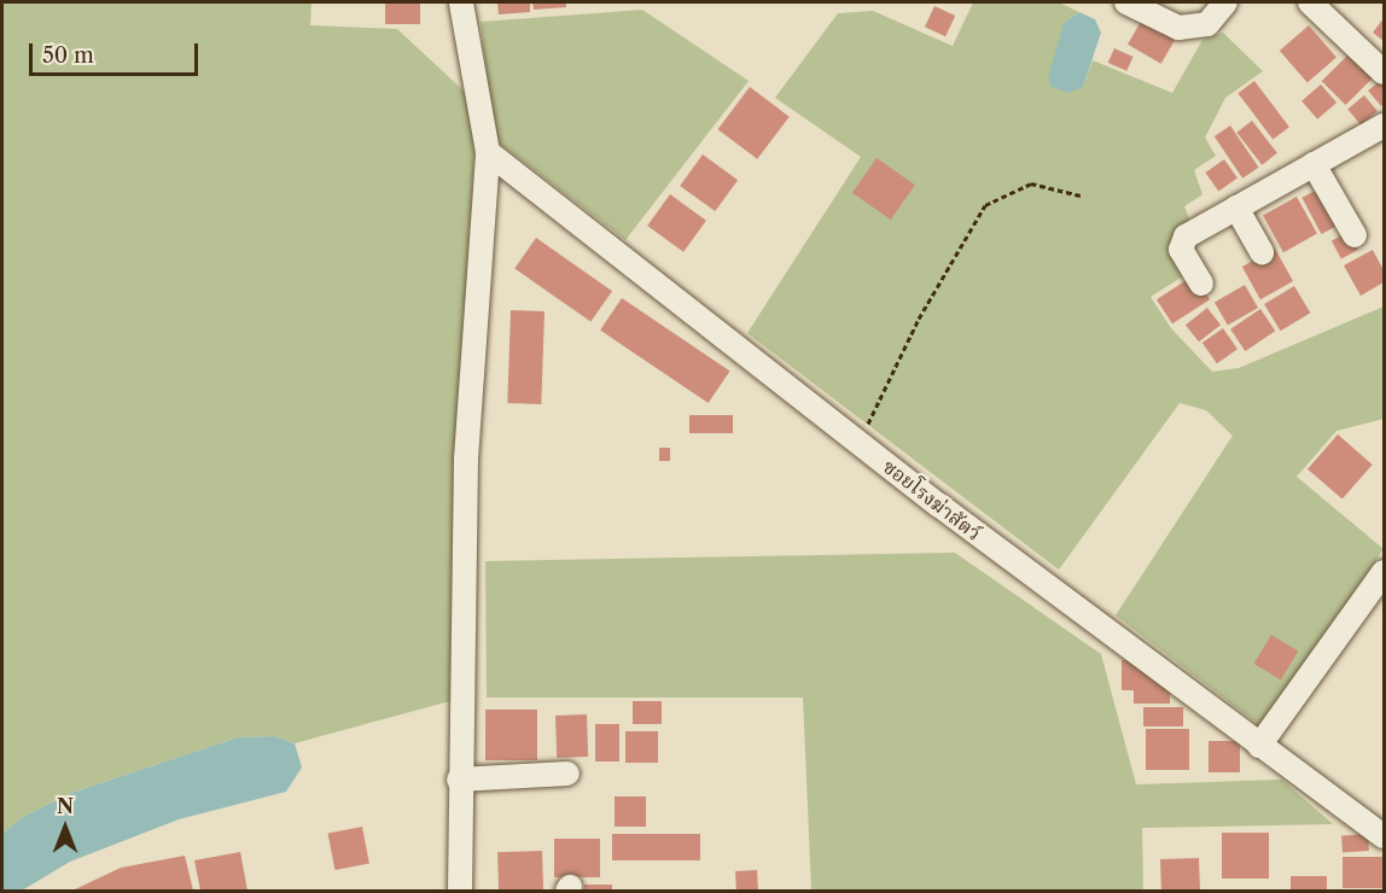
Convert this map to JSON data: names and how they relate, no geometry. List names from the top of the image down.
{
  "streets": {
    "street": ["ซอยโรงฆ่าสัตว์"]
  },
  "scale_bar": "50 m",
  "north": "top"
}
